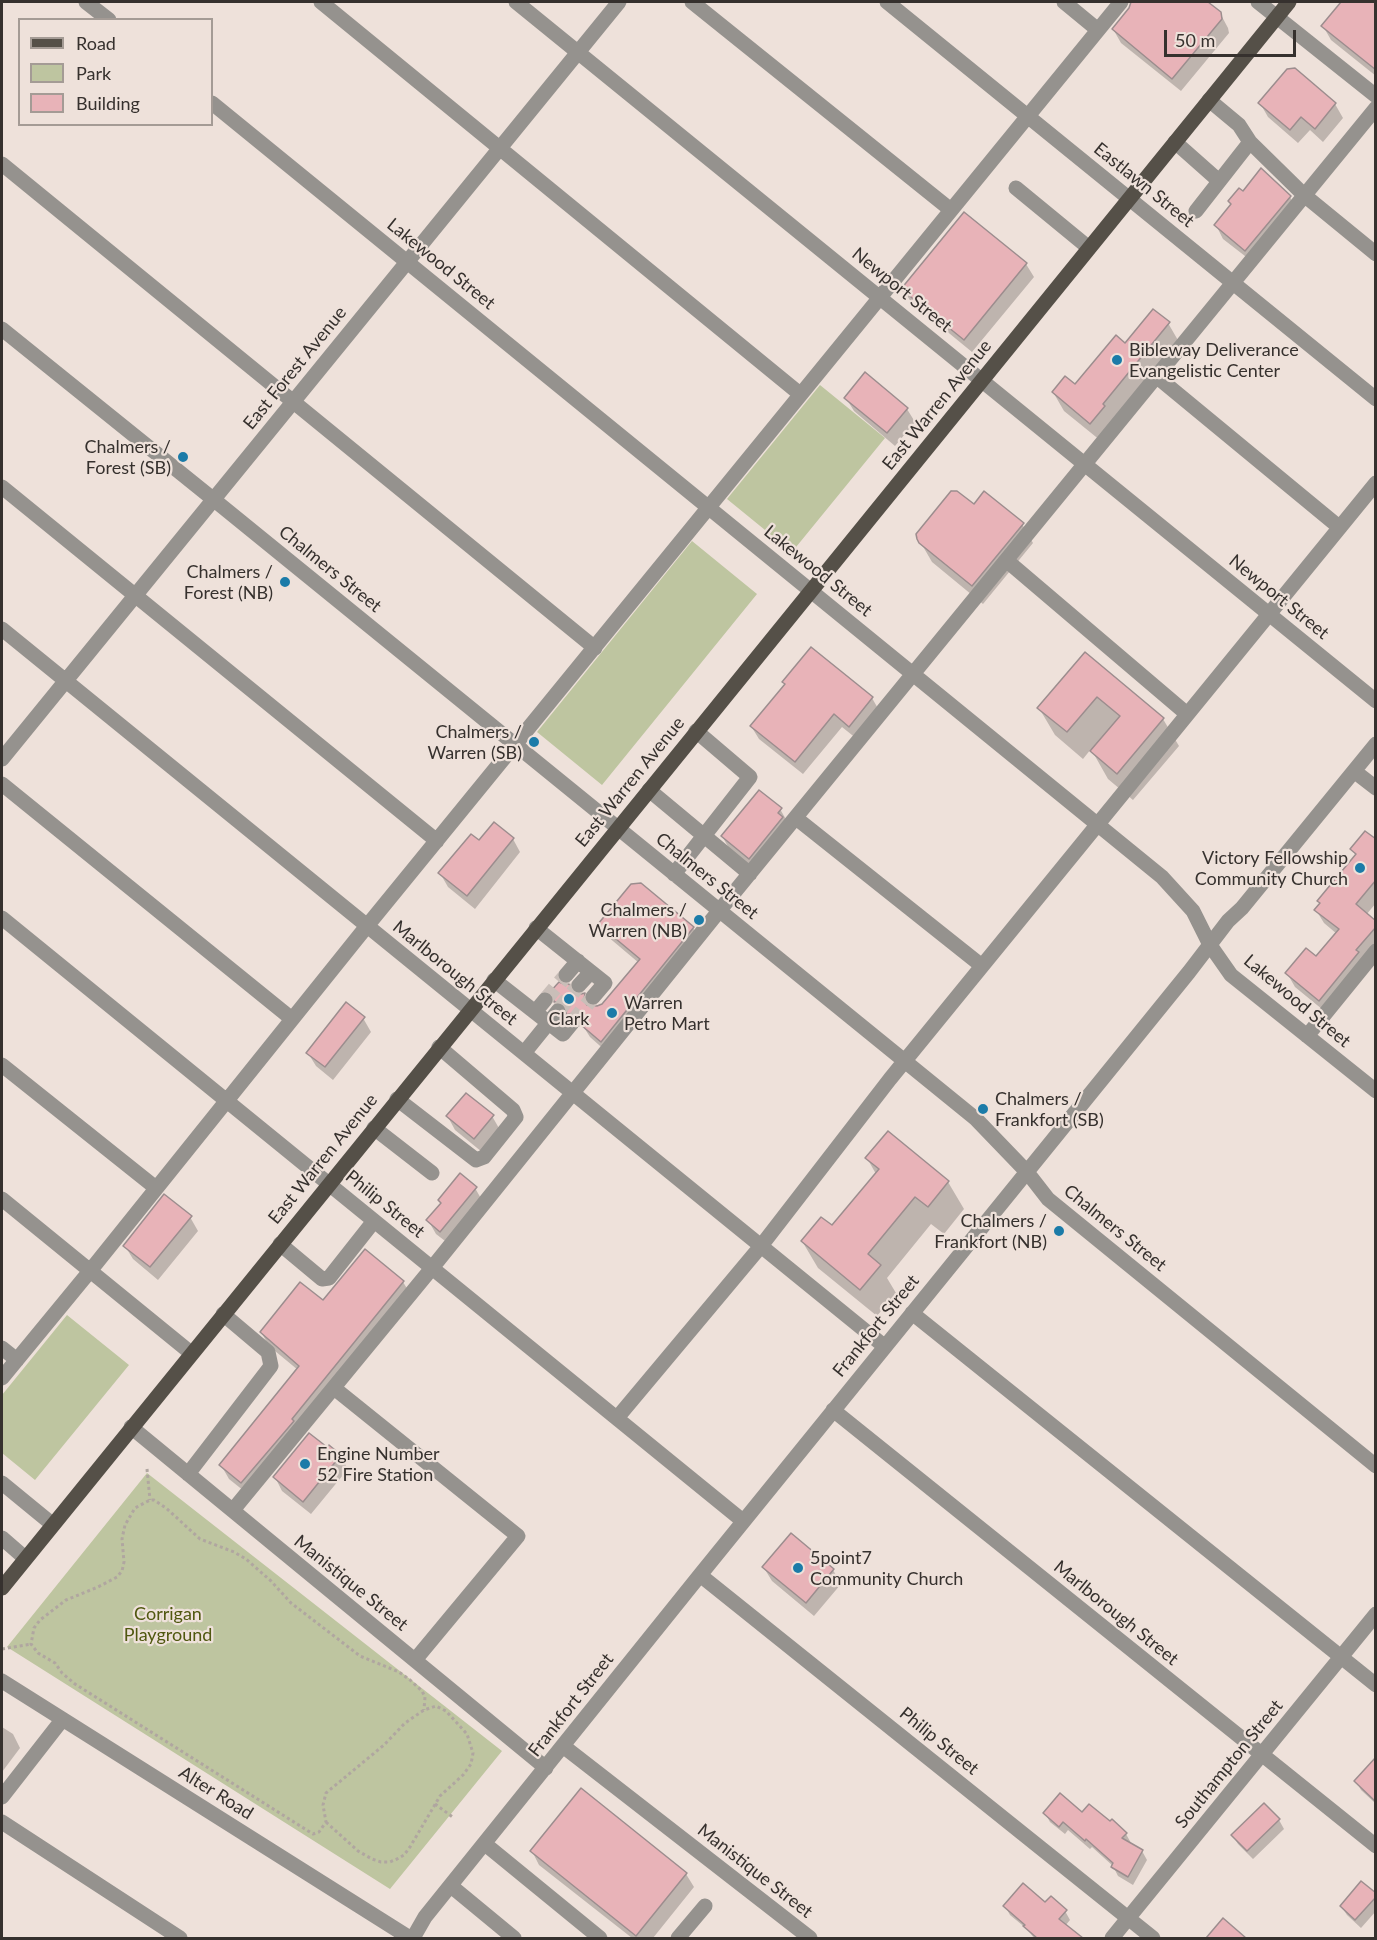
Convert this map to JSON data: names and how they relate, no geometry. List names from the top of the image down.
{
  "streets": {
    "main road": ["East Warren Avenue"],
    "street": [
      "Eastlawn Street",
      "Lakewood Street",
      "Newport Street",
      "East Forest Avenue",
      "Chalmers Street",
      "Marlborough Street",
      "Philip Street",
      "Frankfort Street",
      "Manistique Street",
      "Southampton Street",
      "Alter Road"
    ]
  },
  "crossings": [
    ["Eastlawn Street", "East Warren Avenue"],
    ["Lakewood Street", "East Forest Avenue"],
    ["Lakewood Street", "East Warren Avenue"],
    ["Lakewood Street", "Frankfort Street"],
    ["Newport Street", "East Forest Avenue"],
    ["Newport Street", "East Warren Avenue"],
    ["East Forest Avenue", "Chalmers Street"],
    ["East Forest Avenue", "Marlborough Street"],
    ["East Warren Avenue", "Chalmers Street"],
    ["East Warren Avenue", "Marlborough Street"],
    ["East Warren Avenue", "Philip Street"],
    ["East Warren Avenue", "Manistique Street"],
    ["Chalmers Street", "Frankfort Street"],
    ["Marlborough Street", "Frankfort Street"],
    ["Marlborough Street", "Southampton Street"],
    ["Philip Street", "Frankfort Street"],
    ["Philip Street", "Southampton Street"],
    ["Frankfort Street", "Manistique Street"],
    ["Frankfort Street", "Alter Road"]
  ],
  "parks": ["Corrigan Playground"],
  "places": [
    "Bibleway Deliverance Evangelistic Center",
    "Chalmers / Forest (SB)",
    "Chalmers / Forest (NB)",
    "Chalmers / Warren (SB)",
    "Victory Fellowship Community Church",
    "Chalmers / Warren (NB)",
    "Clark",
    "Warren Petro Mart",
    "Chalmers / Frankfort (SB)",
    "Chalmers / Frankfort (NB)",
    "Engine Number 52 Fire Station",
    "5point7 Community Church"
  ],
  "legend": ["Road", "Park", "Building"],
  "scale_bar": "50 m"
}
